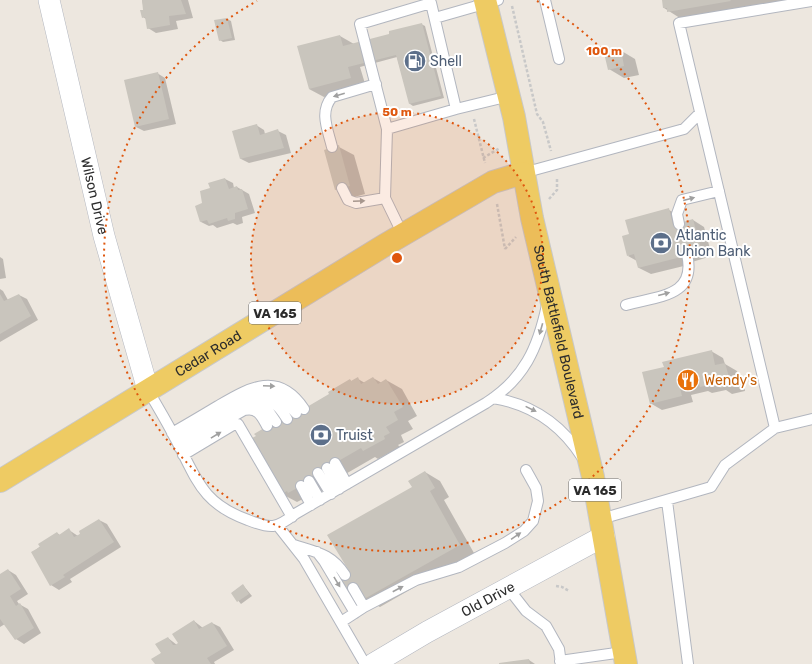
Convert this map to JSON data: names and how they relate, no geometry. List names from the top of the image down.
{
  "streets": {
    "main road": ["VA 165", "South Battlefield Boulevard", "Cedar Road"],
    "street": ["Wilson Drive", "Old Drive"]
  },
  "crossings": [
    ["Wilson Drive", "Cedar Road"],
    ["South Battlefield Boulevard", "Cedar Road"],
    ["South Battlefield Boulevard", "Old Drive"]
  ],
  "places": {
    "fuel station": ["Shell"],
    "bank": ["Atlantic Union Bank", "Truist"],
    "restaurant": ["Wendy's"]
  },
  "rings": ["100 m", "50 m"]
}
